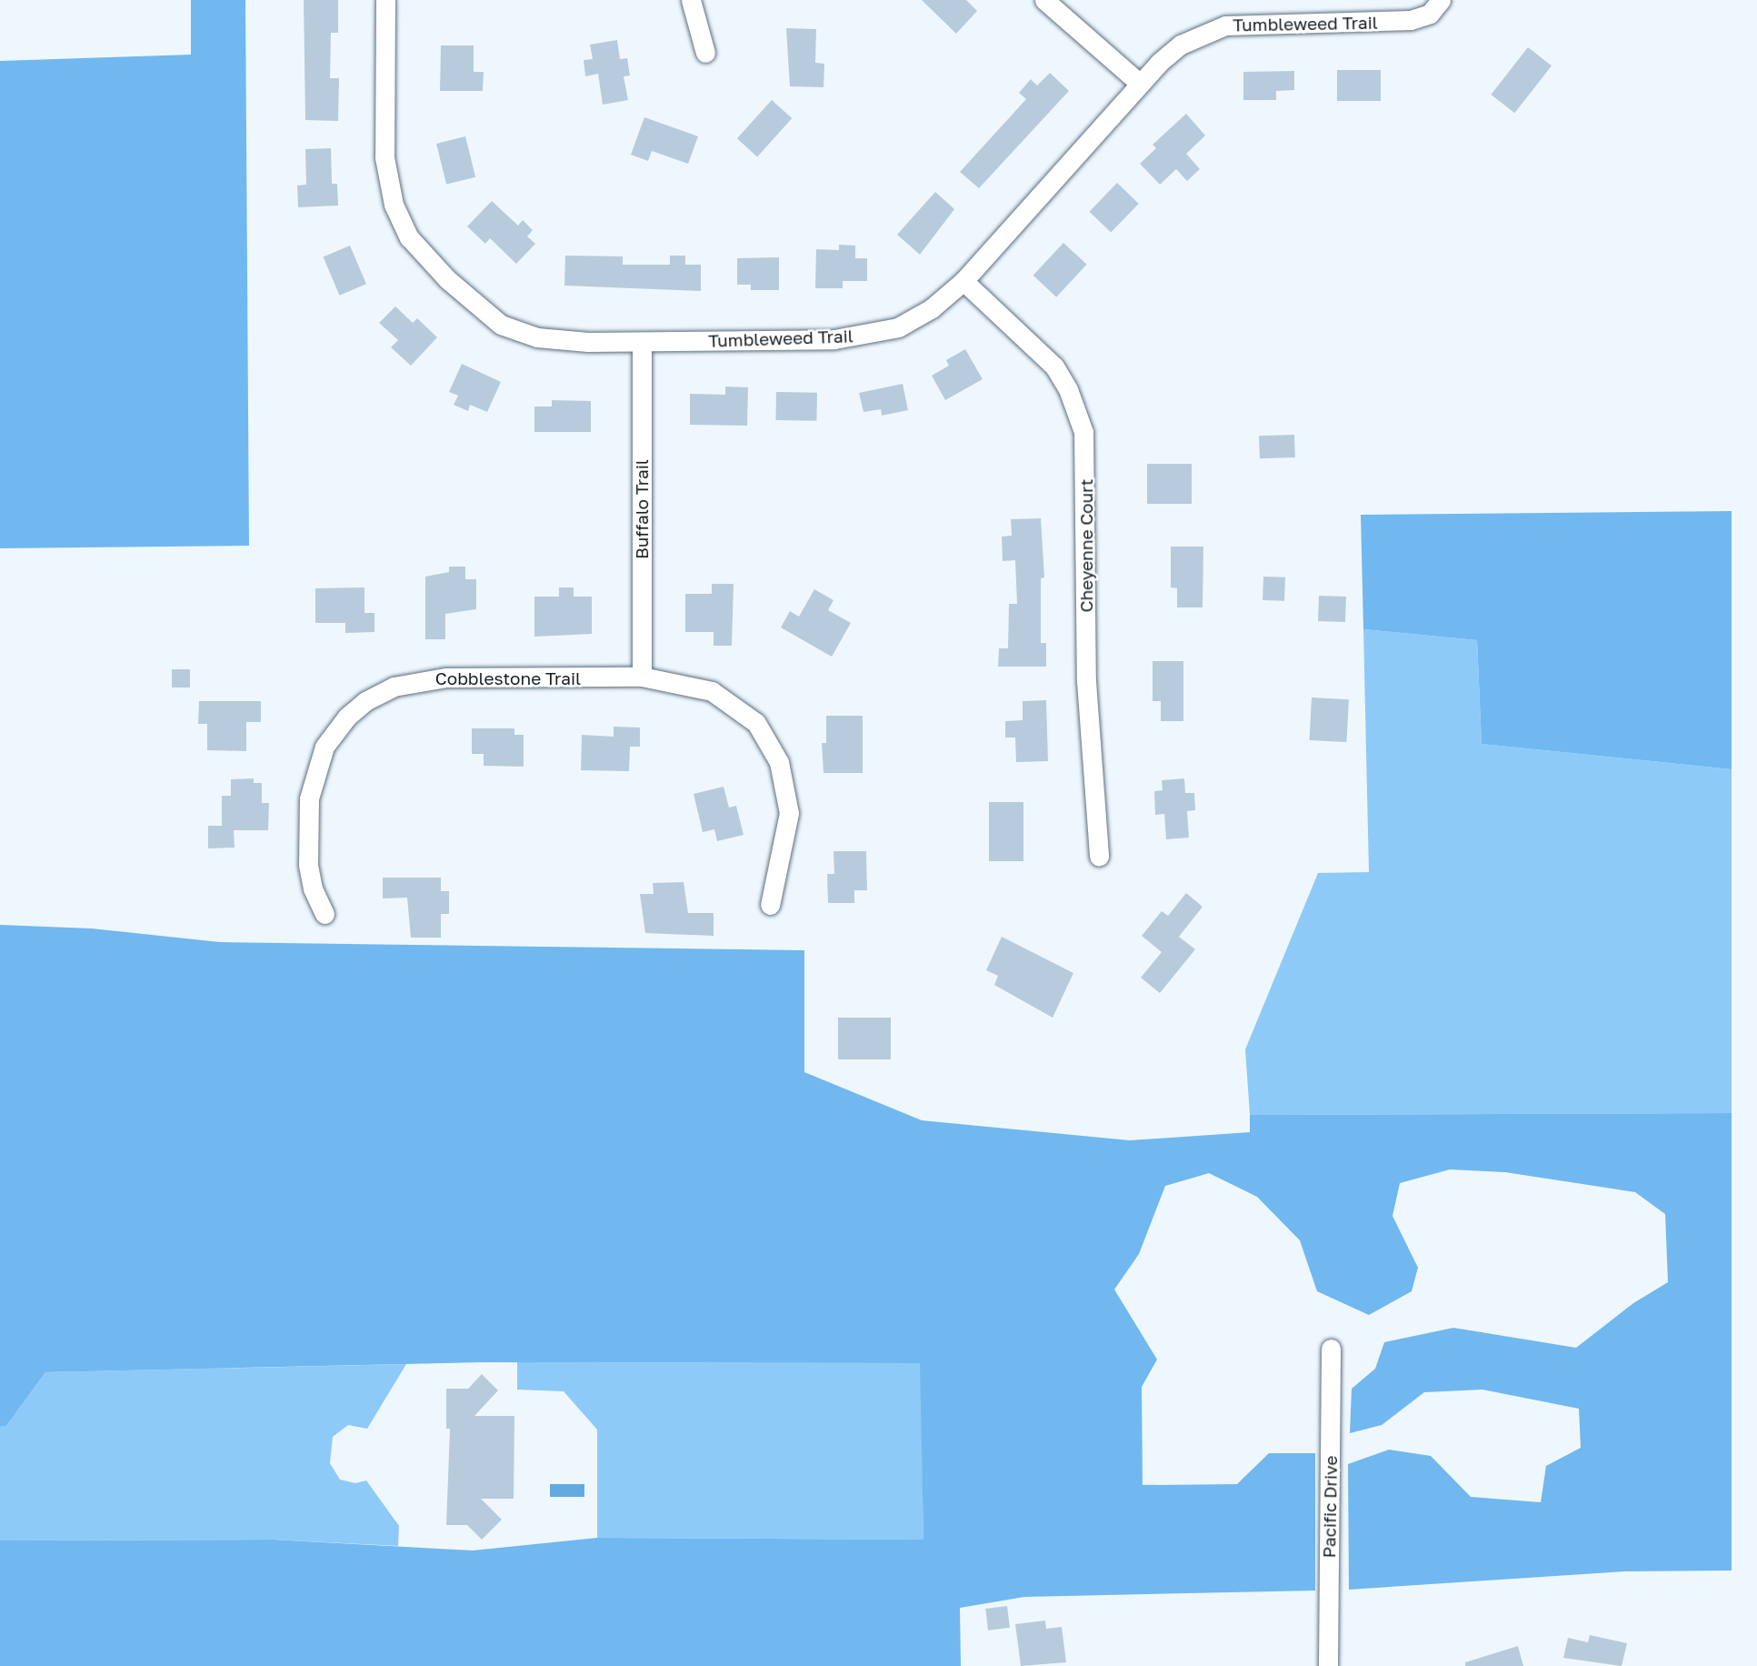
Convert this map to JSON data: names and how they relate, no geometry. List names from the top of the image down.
{
  "streets": {
    "street": [
      "Tumbleweed Trail",
      "Buffalo Trail",
      "Cheyenne Court",
      "Cobblestone Trail",
      "Pacific Drive"
    ]
  },
  "crossings": [
    ["Tumbleweed Trail", "Buffalo Trail"],
    ["Tumbleweed Trail", "Cheyenne Court"],
    ["Buffalo Trail", "Cobblestone Trail"]
  ]
}
